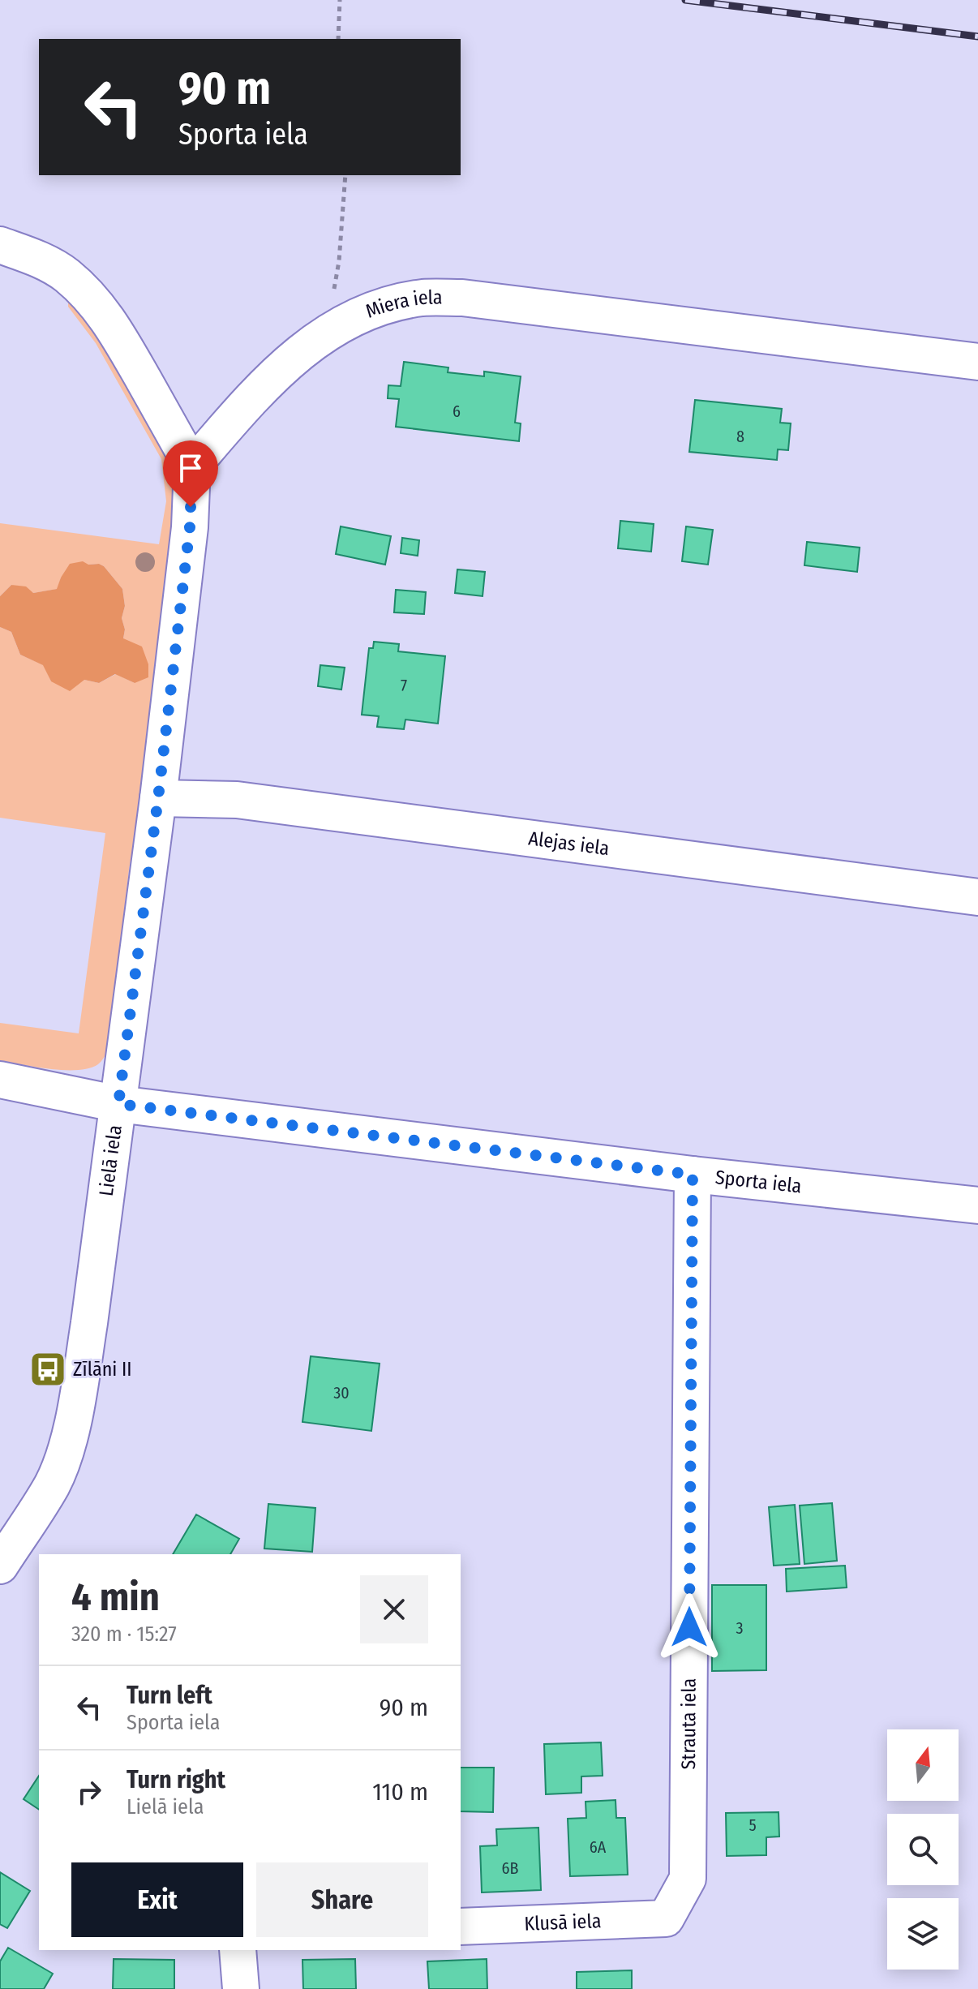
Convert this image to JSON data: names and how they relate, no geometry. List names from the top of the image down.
{
  "streets": {
    "street": [
      "Miera iela",
      "Alejas iela",
      "Lielā iela",
      "Sporta iela",
      "Strauta iela",
      "Klusā iela"
    ]
  },
  "crossings": [
    ["Miera iela", "Lielā iela"],
    ["Alejas iela", "Lielā iela"],
    ["Lielā iela", "Sporta iela"],
    ["Sporta iela", "Strauta iela"],
    ["Strauta iela", "Klusā iela"]
  ],
  "places": {
    "bus stop": ["Zīlāni II"]
  },
  "house_numbers": [
    "6",
    "8",
    "7",
    "30",
    "3",
    "5",
    "6A",
    "6B"
  ],
  "north": "top",
  "page": {
    "turn": ["90 m", "Sporta iela"],
    "heading": ["4 min", "320 m · 15:27"],
    "list": [
      {
        "name": "Turn left",
        "note": "Sporta iela",
        "value": "90 m"
      },
      {
        "name": "Turn right",
        "note": "Lielā iela",
        "value": "110 m"
      }
    ],
    "buttons": ["Exit", "Share"]
  }
}
